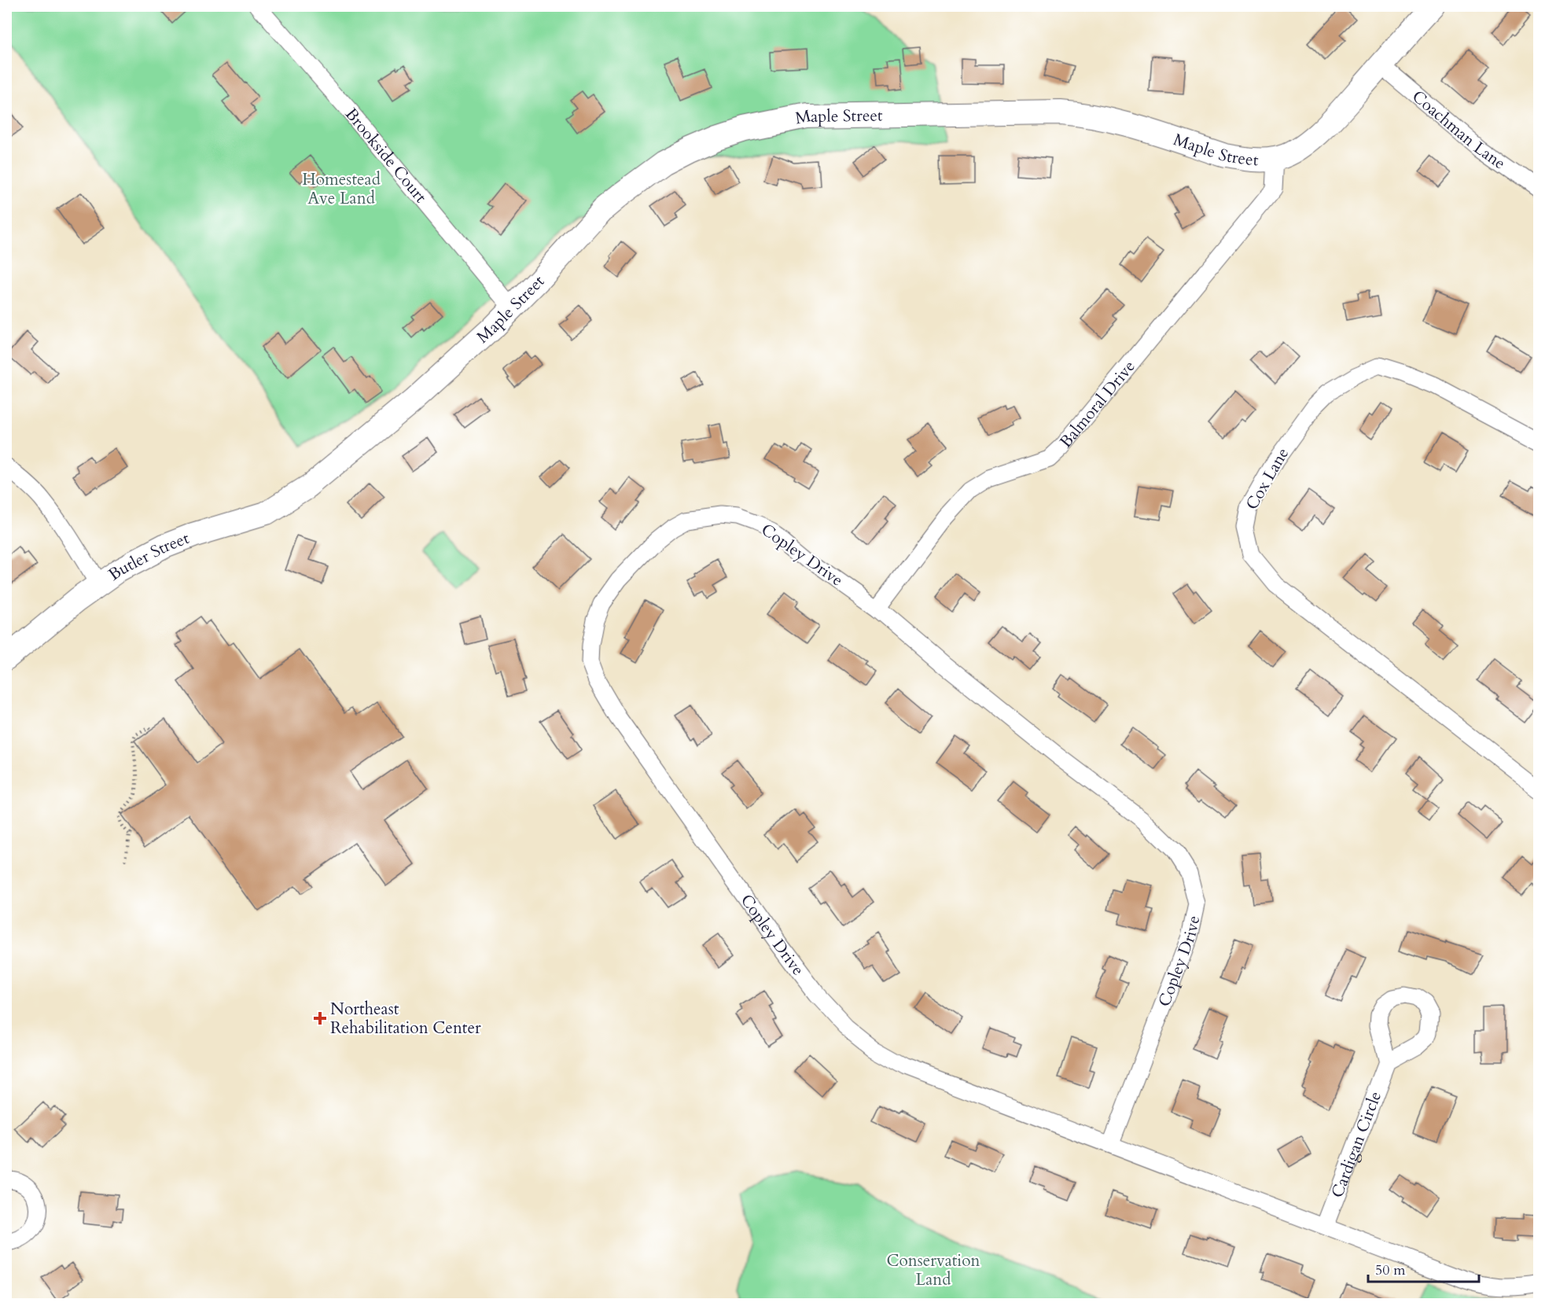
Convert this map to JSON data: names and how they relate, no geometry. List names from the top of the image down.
{
  "streets": {
    "street": [
      "Maple Street",
      "Coachman Lane",
      "Brookside Court",
      "Balmoral Drive",
      "Cox Lane",
      "Copley Drive",
      "Butler Street",
      "Cardigan Circle"
    ]
  },
  "crossings": [
    ["Maple Street", "Coachman Lane"],
    ["Maple Street", "Brookside Court"],
    ["Maple Street", "Balmoral Drive"],
    ["Maple Street", "Butler Street"],
    ["Balmoral Drive", "Copley Drive"],
    ["Copley Drive", "Cardigan Circle"]
  ],
  "parks": ["Homestead Ave Land", "Conservation Land"],
  "places": {
    "health": ["Northeast Rehabilitation Center"]
  },
  "scale_bar": "50 m"
}
